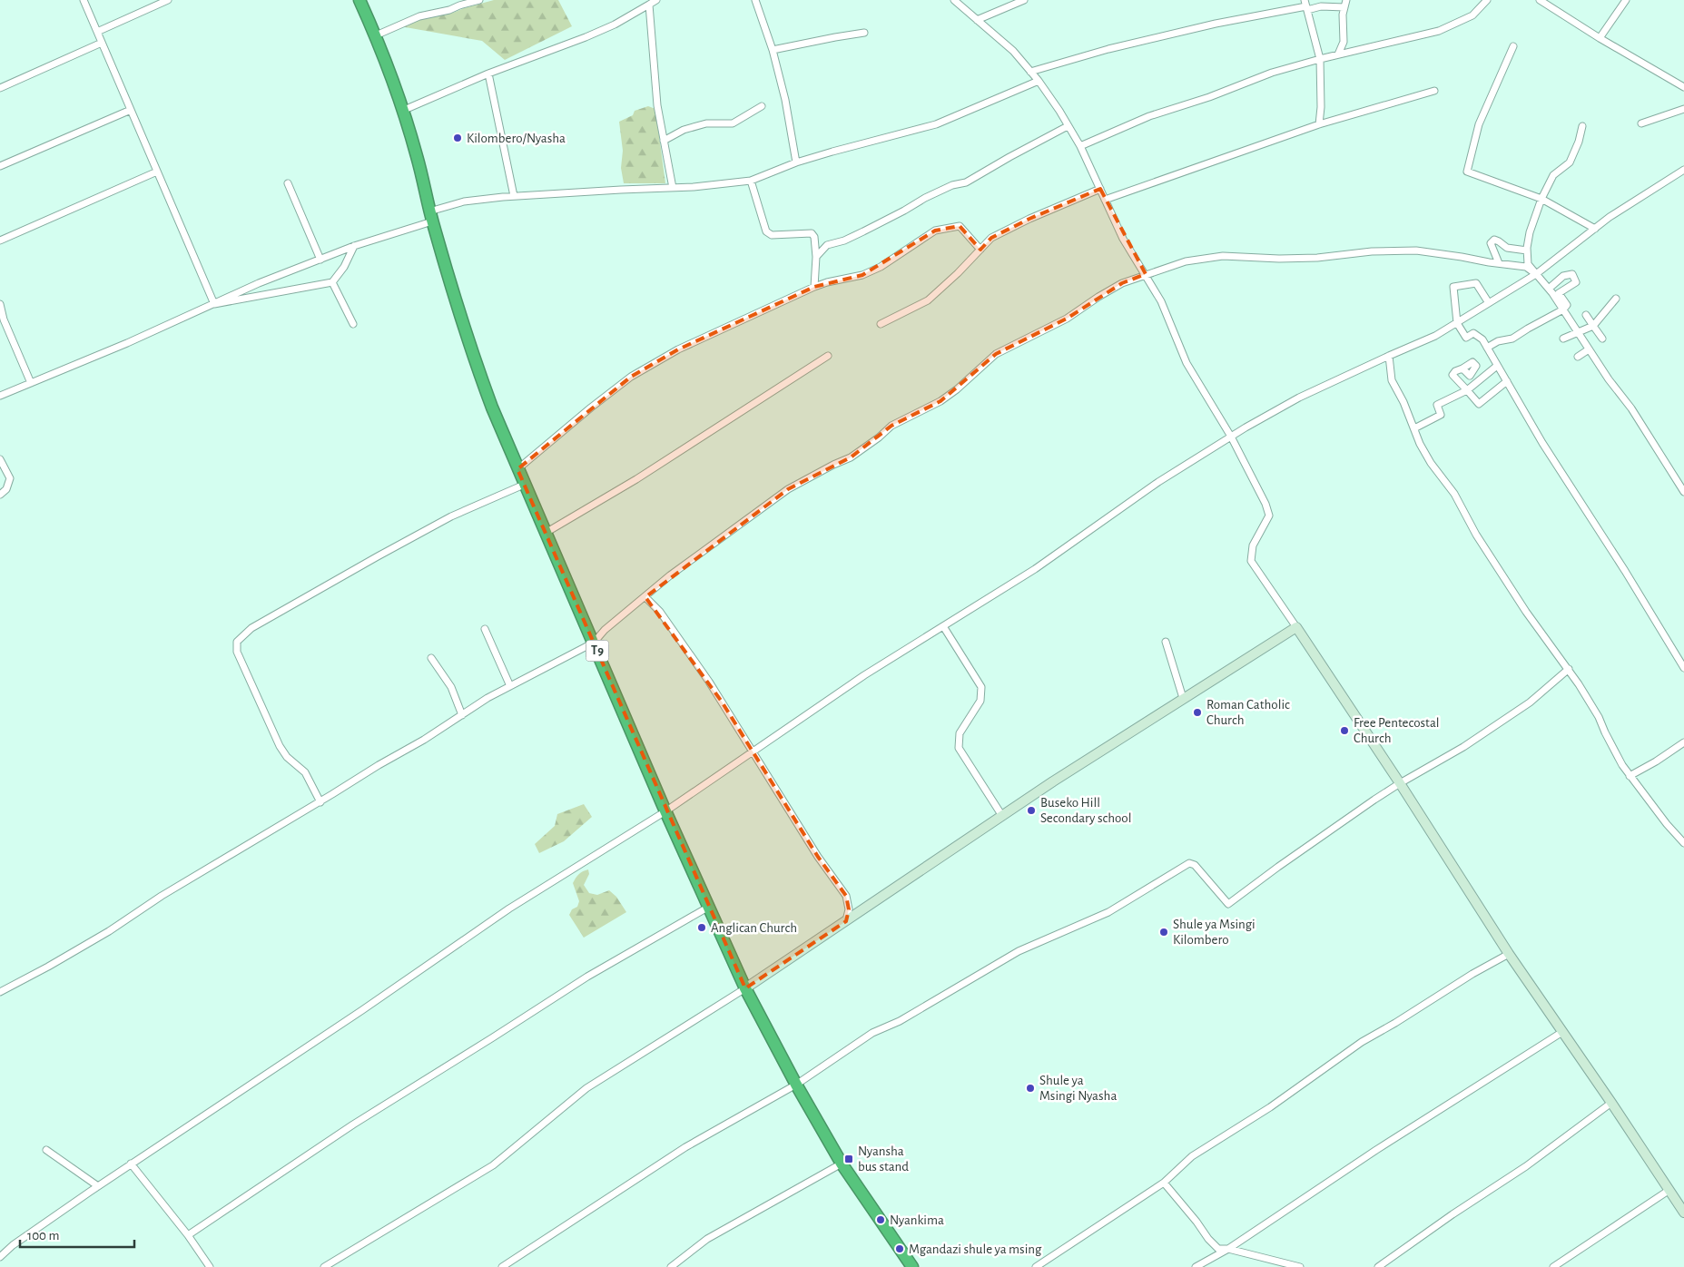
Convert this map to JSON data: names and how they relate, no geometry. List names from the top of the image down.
{
  "streets": {
    "highway": ["T9"]
  },
  "places": {
    "other": [
      "Kilombero/Nyasha",
      "Roman Catholic Church",
      "Free Pentecostal Church",
      "Buseko Hill Secondary school",
      "Anglican Church",
      "Shule ya Msingi Kilombero",
      "Shule ya Msingi Nyasha",
      "Nyankima",
      "Mgandazi shule ya msing"
    ],
    "transit": ["Nyansha bus stand"]
  },
  "scale_bar": "100 m"
}
